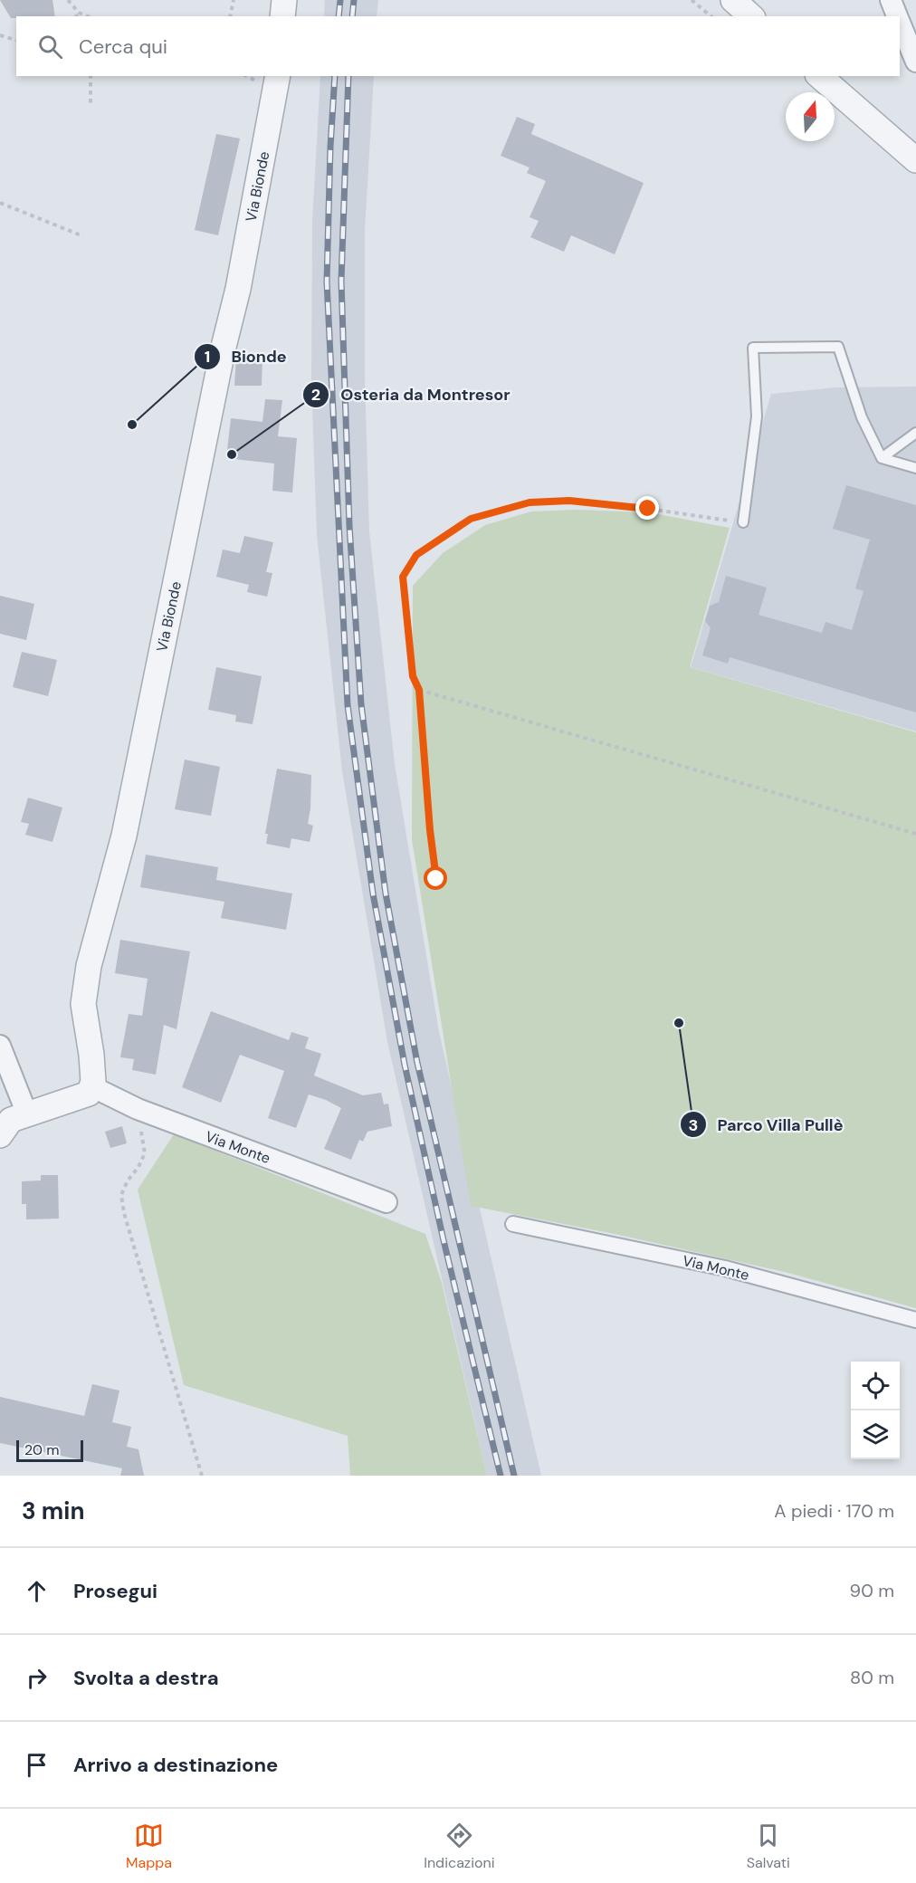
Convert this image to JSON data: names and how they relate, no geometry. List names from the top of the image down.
{
  "streets": {
    "street": ["Via Bionde", "Via Monte"]
  },
  "crossings": [
    ["Via Bionde", "Via Monte"]
  ],
  "places": ["Bionde", "Osteria da Montresor", "Parco Villa Pullè"],
  "scale_bar": "20 m",
  "north": "top",
  "page": {
    "search": "Cerca qui",
    "scale": "20 m",
    "heading": ["3 min", "A piedi · 170 m"],
    "list": [
      ["Prosegui", "90 m"],
      ["Svolta a destra", "80 m"],
      "Arrivo a destinazione"
    ],
    "nav": ["Mappa", "Indicazioni", "Salvati"]
  }
}
